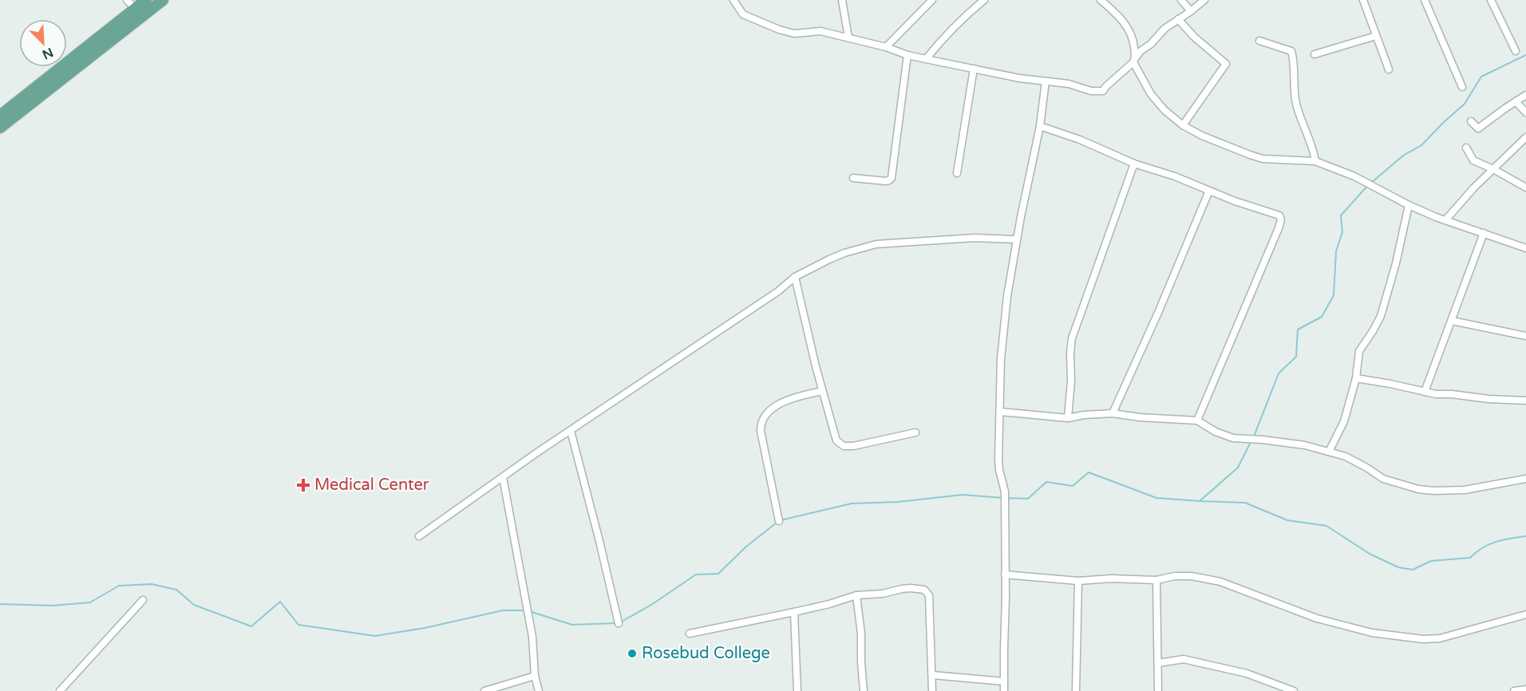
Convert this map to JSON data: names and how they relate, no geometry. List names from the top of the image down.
{
  "places": {
    "health": ["Medical Center"],
    "other": ["Rosebud College"]
  },
  "north": "bottom right"
}
